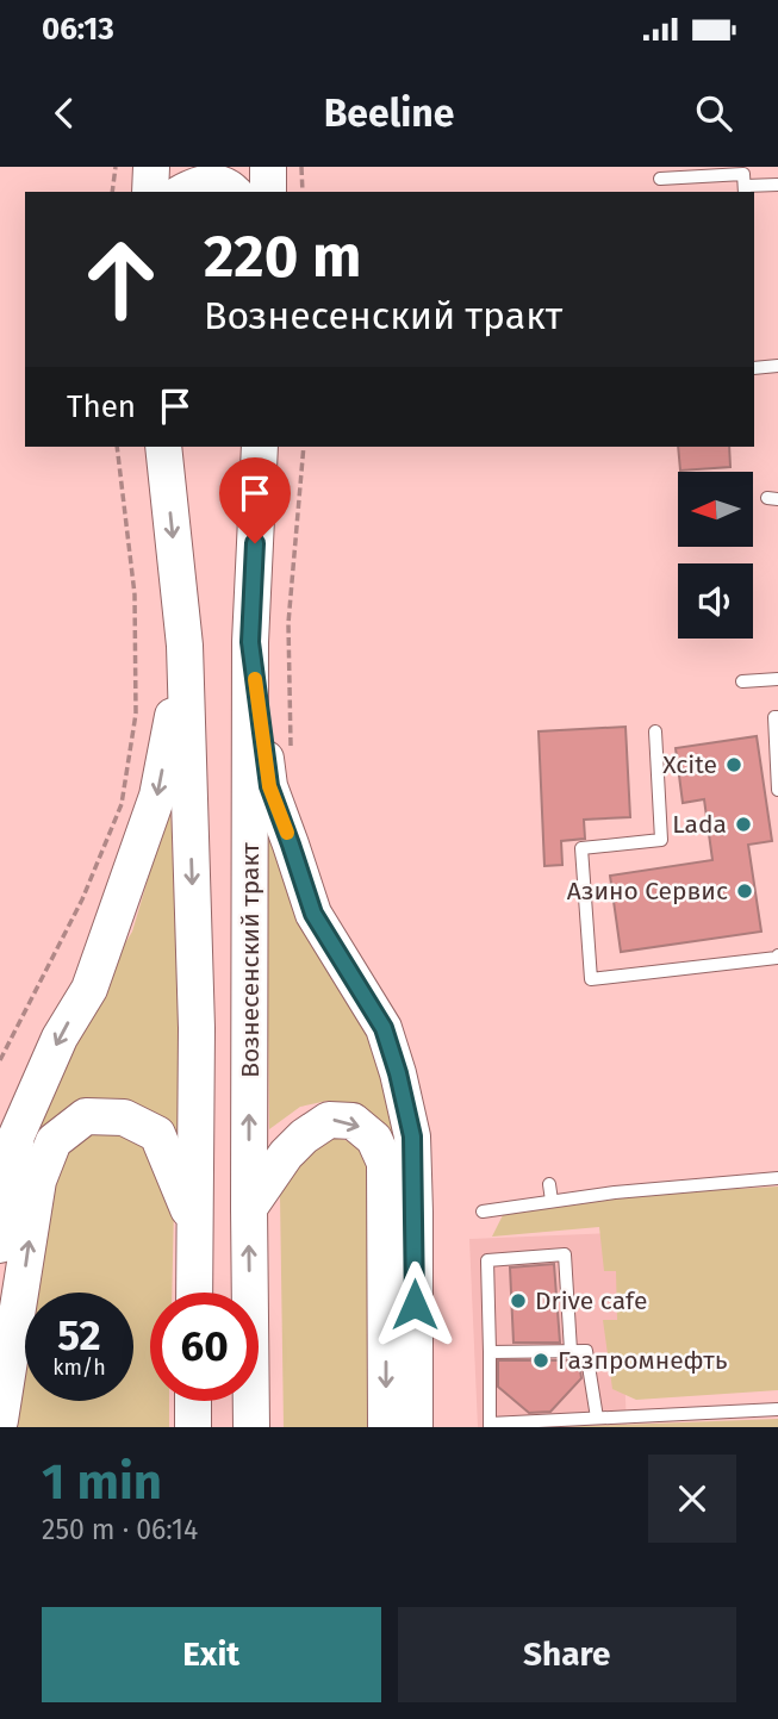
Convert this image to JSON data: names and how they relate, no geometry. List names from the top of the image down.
{
  "streets": {
    "main road": ["Вознесенский тракт"]
  },
  "places": [
    "Xcite",
    "Lada",
    "Азино Сервис",
    "Drive cafe",
    "Газпромнефть"
  ],
  "north": "left",
  "page": {
    "status": "06:13",
    "header": "Beeline",
    "turn": ["220 m", "Вознесенский тракт"],
    "then": "Then",
    "speed": "52 km/h",
    "limit": "60",
    "heading": ["1 min", "250 m · 06:14"],
    "buttons": ["Exit", "Share"]
  }
}
